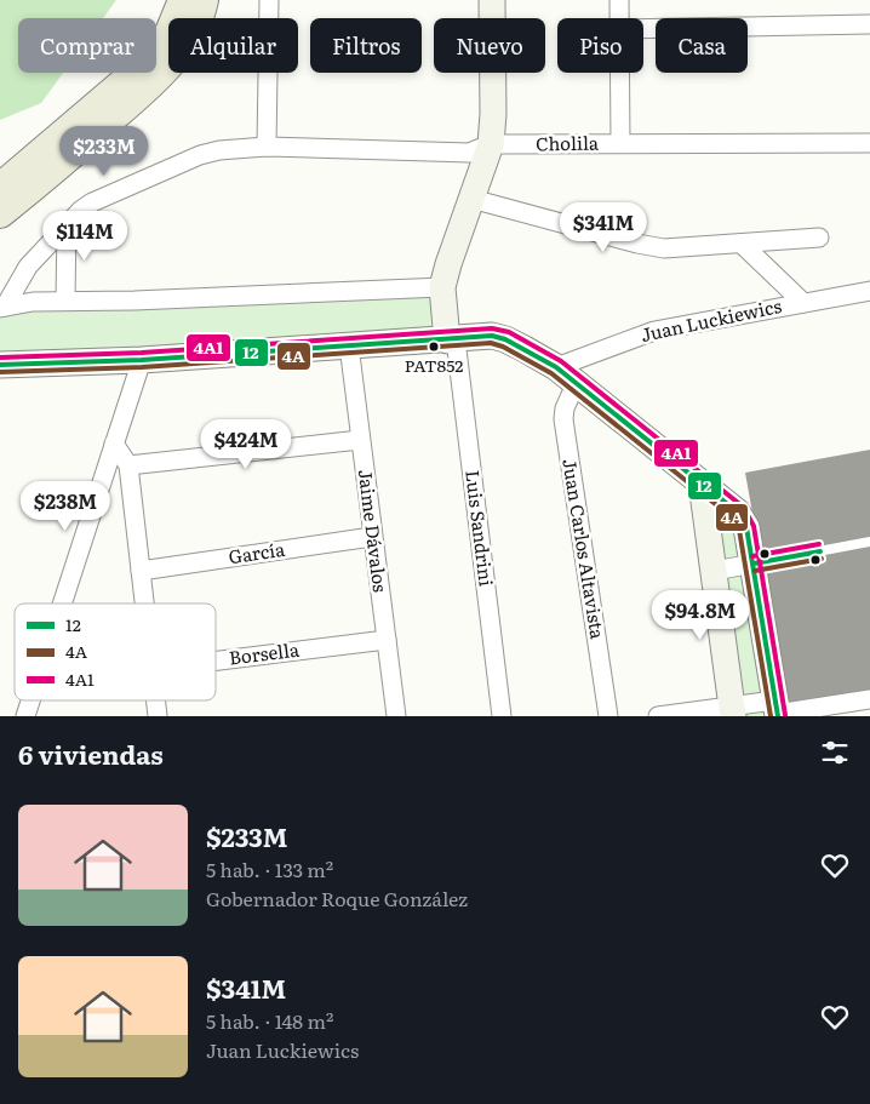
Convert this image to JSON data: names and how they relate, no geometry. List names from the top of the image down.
{
  "streets": {
    "street": [
      "Cholila",
      "Juan Luckiewics",
      "Luis Sandrini",
      "Jaime Dávalos",
      "Juan Carlos Altavista",
      "García",
      "Borsella"
    ]
  },
  "crossings": [
    ["Jaime Dávalos", "García"],
    ["Jaime Dávalos", "Borsella"]
  ],
  "places": ["PAT852"],
  "lines": ["transit line 4A1", "transit line 12", "transit line 4A"],
  "legend": ["12", "4A", "4A1"],
  "page": {
    "chip": [
      "Comprar",
      "Alquilar",
      "Filtros",
      "Nuevo",
      "Piso",
      "Casa"
    ],
    "price": [
      "$233M",
      "$341M",
      "$114M",
      "$424M",
      "$238M",
      "$94.8M"
    ],
    "heading": "6 viviendas",
    "list": [
      {
        "name": "$233M",
        "note": "5 hab. · 133 m² · Gobernador Roque González"
      },
      {
        "name": "$341M",
        "note": "5 hab. · 148 m² · Juan Luckiewics"
      }
    ]
  }
}
